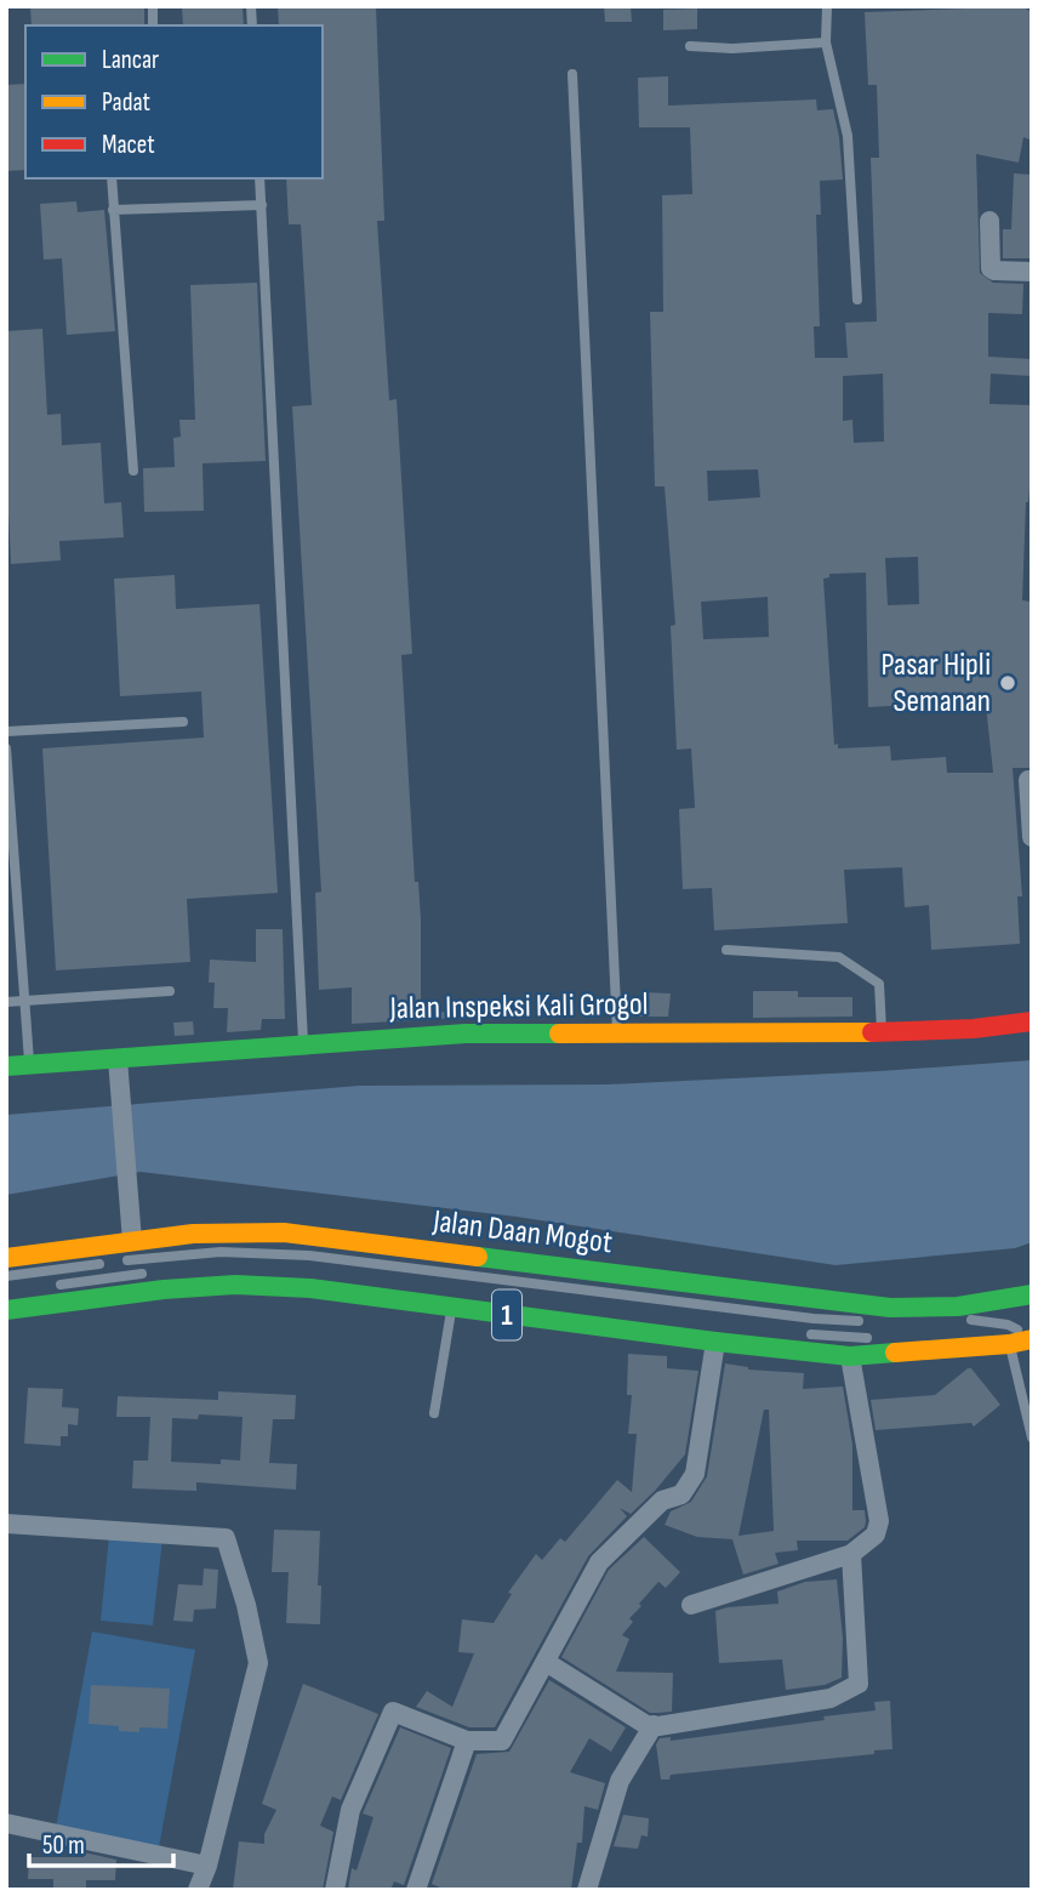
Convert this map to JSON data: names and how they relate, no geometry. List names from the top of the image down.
{
  "streets": {
    "main road": ["Jalan Inspeksi Kali Grogol", "Jalan Daan Mogot", "1"]
  },
  "places": ["Pasar Hipli Semanan"],
  "legend": ["Lancar", "Padat", "Macet"],
  "scale_bar": "50 m"
}
